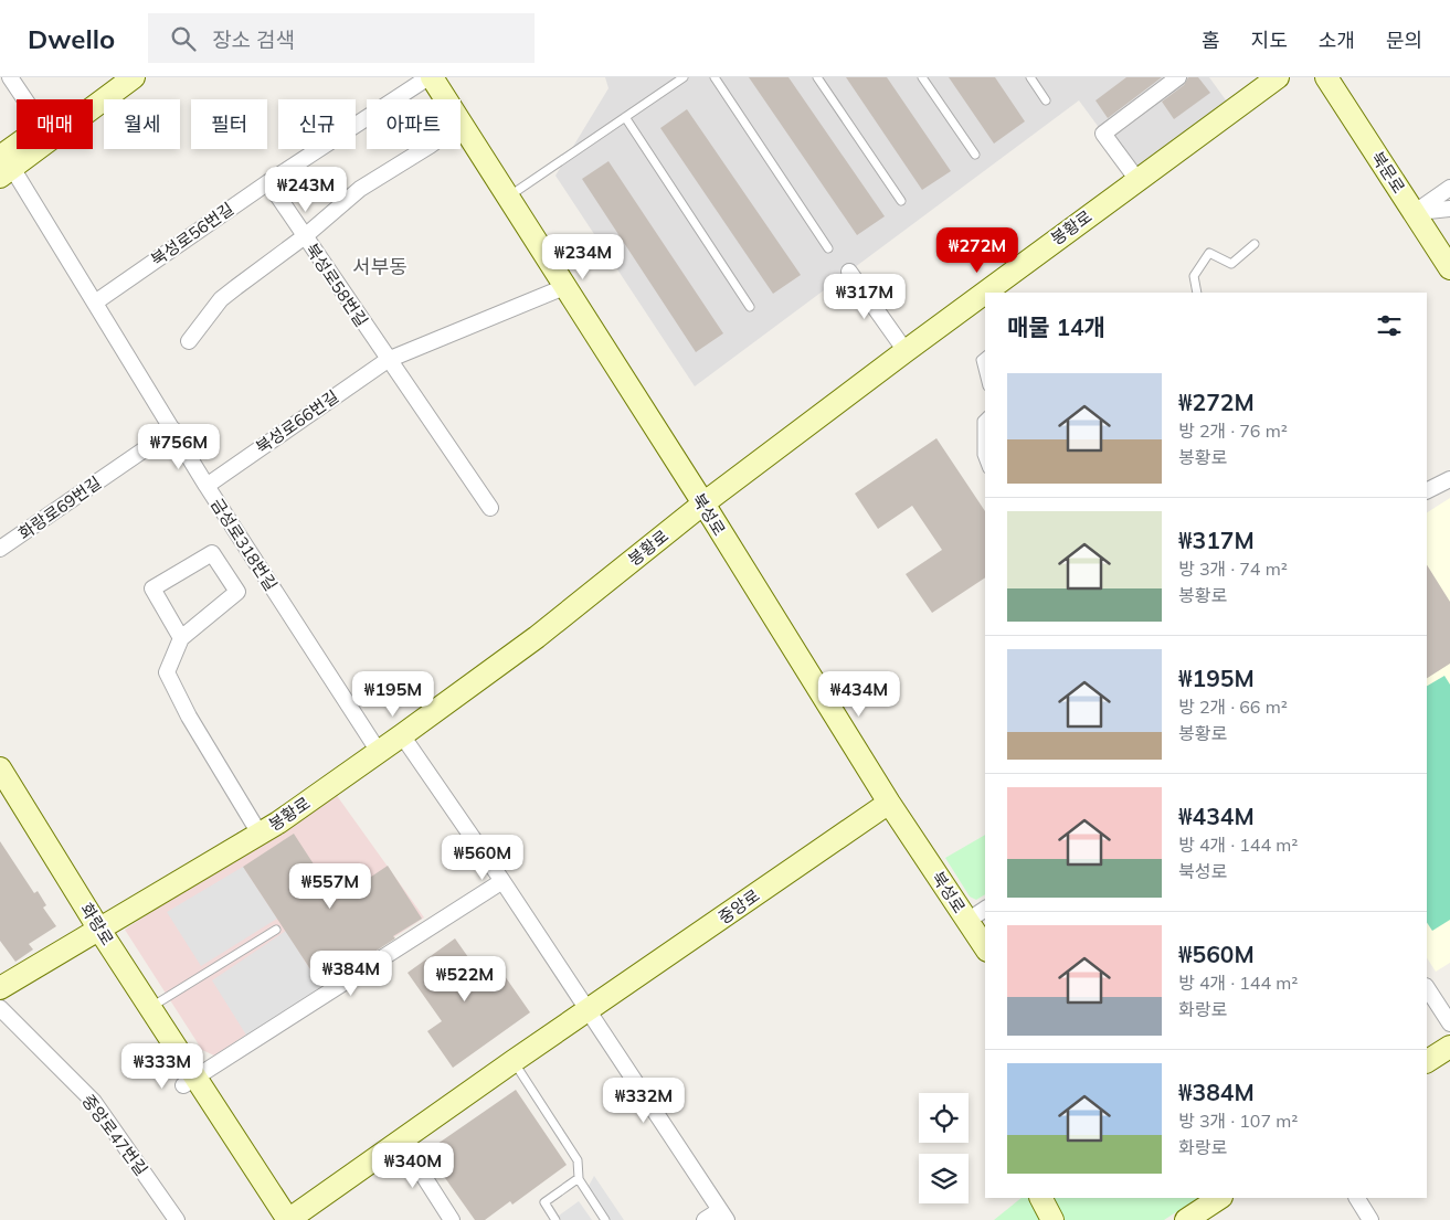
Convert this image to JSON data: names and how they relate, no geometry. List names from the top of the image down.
{
  "streets": {
    "street": [
      "북문로",
      "봉황로",
      "북성로56번길",
      "북성로58번길",
      "북성로66번길",
      "화랑로69번길",
      "북성로",
      "금성로318번길",
      "중앙로",
      "화랑로",
      "중앙로47번길"
    ]
  },
  "crossings": [
    ["봉황로", "북성로"],
    ["봉황로", "금성로318번길"],
    ["봉황로", "화랑로"],
    ["북성로56번길", "북성로58번길"],
    ["북성로56번길", "북성로"],
    ["북성로56번길", "금성로318번길"],
    ["북성로58번길", "북성로66번길"],
    ["북성로66번길", "북성로"],
    ["북성로66번길", "금성로318번길"],
    ["화랑로69번길", "금성로318번길"],
    ["북성로", "중앙로"],
    ["중앙로", "화랑로"]
  ],
  "districts": ["서부동"],
  "page": {
    "header": "Dwello",
    "search": "장소 검색",
    "nav": [
      "홈",
      "지도",
      "소개",
      "문의"
    ],
    "chip": [
      "매매",
      "월세",
      "필터",
      "신규",
      "아파트"
    ],
    "price": [
      "₩243M",
      "₩272M",
      "₩234M",
      "₩317M",
      "₩756M",
      "₩195M",
      "₩434M",
      "₩560M",
      "₩557M",
      "₩384M",
      "₩522M",
      "₩333M",
      "₩332M",
      "₩340M"
    ],
    "heading": "매물 14개",
    "list": [
      {
        "name": "₩272M",
        "note": "방 2개 · 76 m² · 봉황로"
      },
      {
        "name": "₩317M",
        "note": "방 3개 · 74 m² · 봉황로"
      },
      {
        "name": "₩195M",
        "note": "방 2개 · 66 m² · 봉황로"
      },
      {
        "name": "₩434M",
        "note": "방 4개 · 144 m² · 북성로"
      },
      {
        "name": "₩560M",
        "note": "방 4개 · 144 m² · 화랑로"
      },
      {
        "name": "₩384M",
        "note": "방 3개 · 107 m² · 화랑로"
      }
    ]
  }
}
